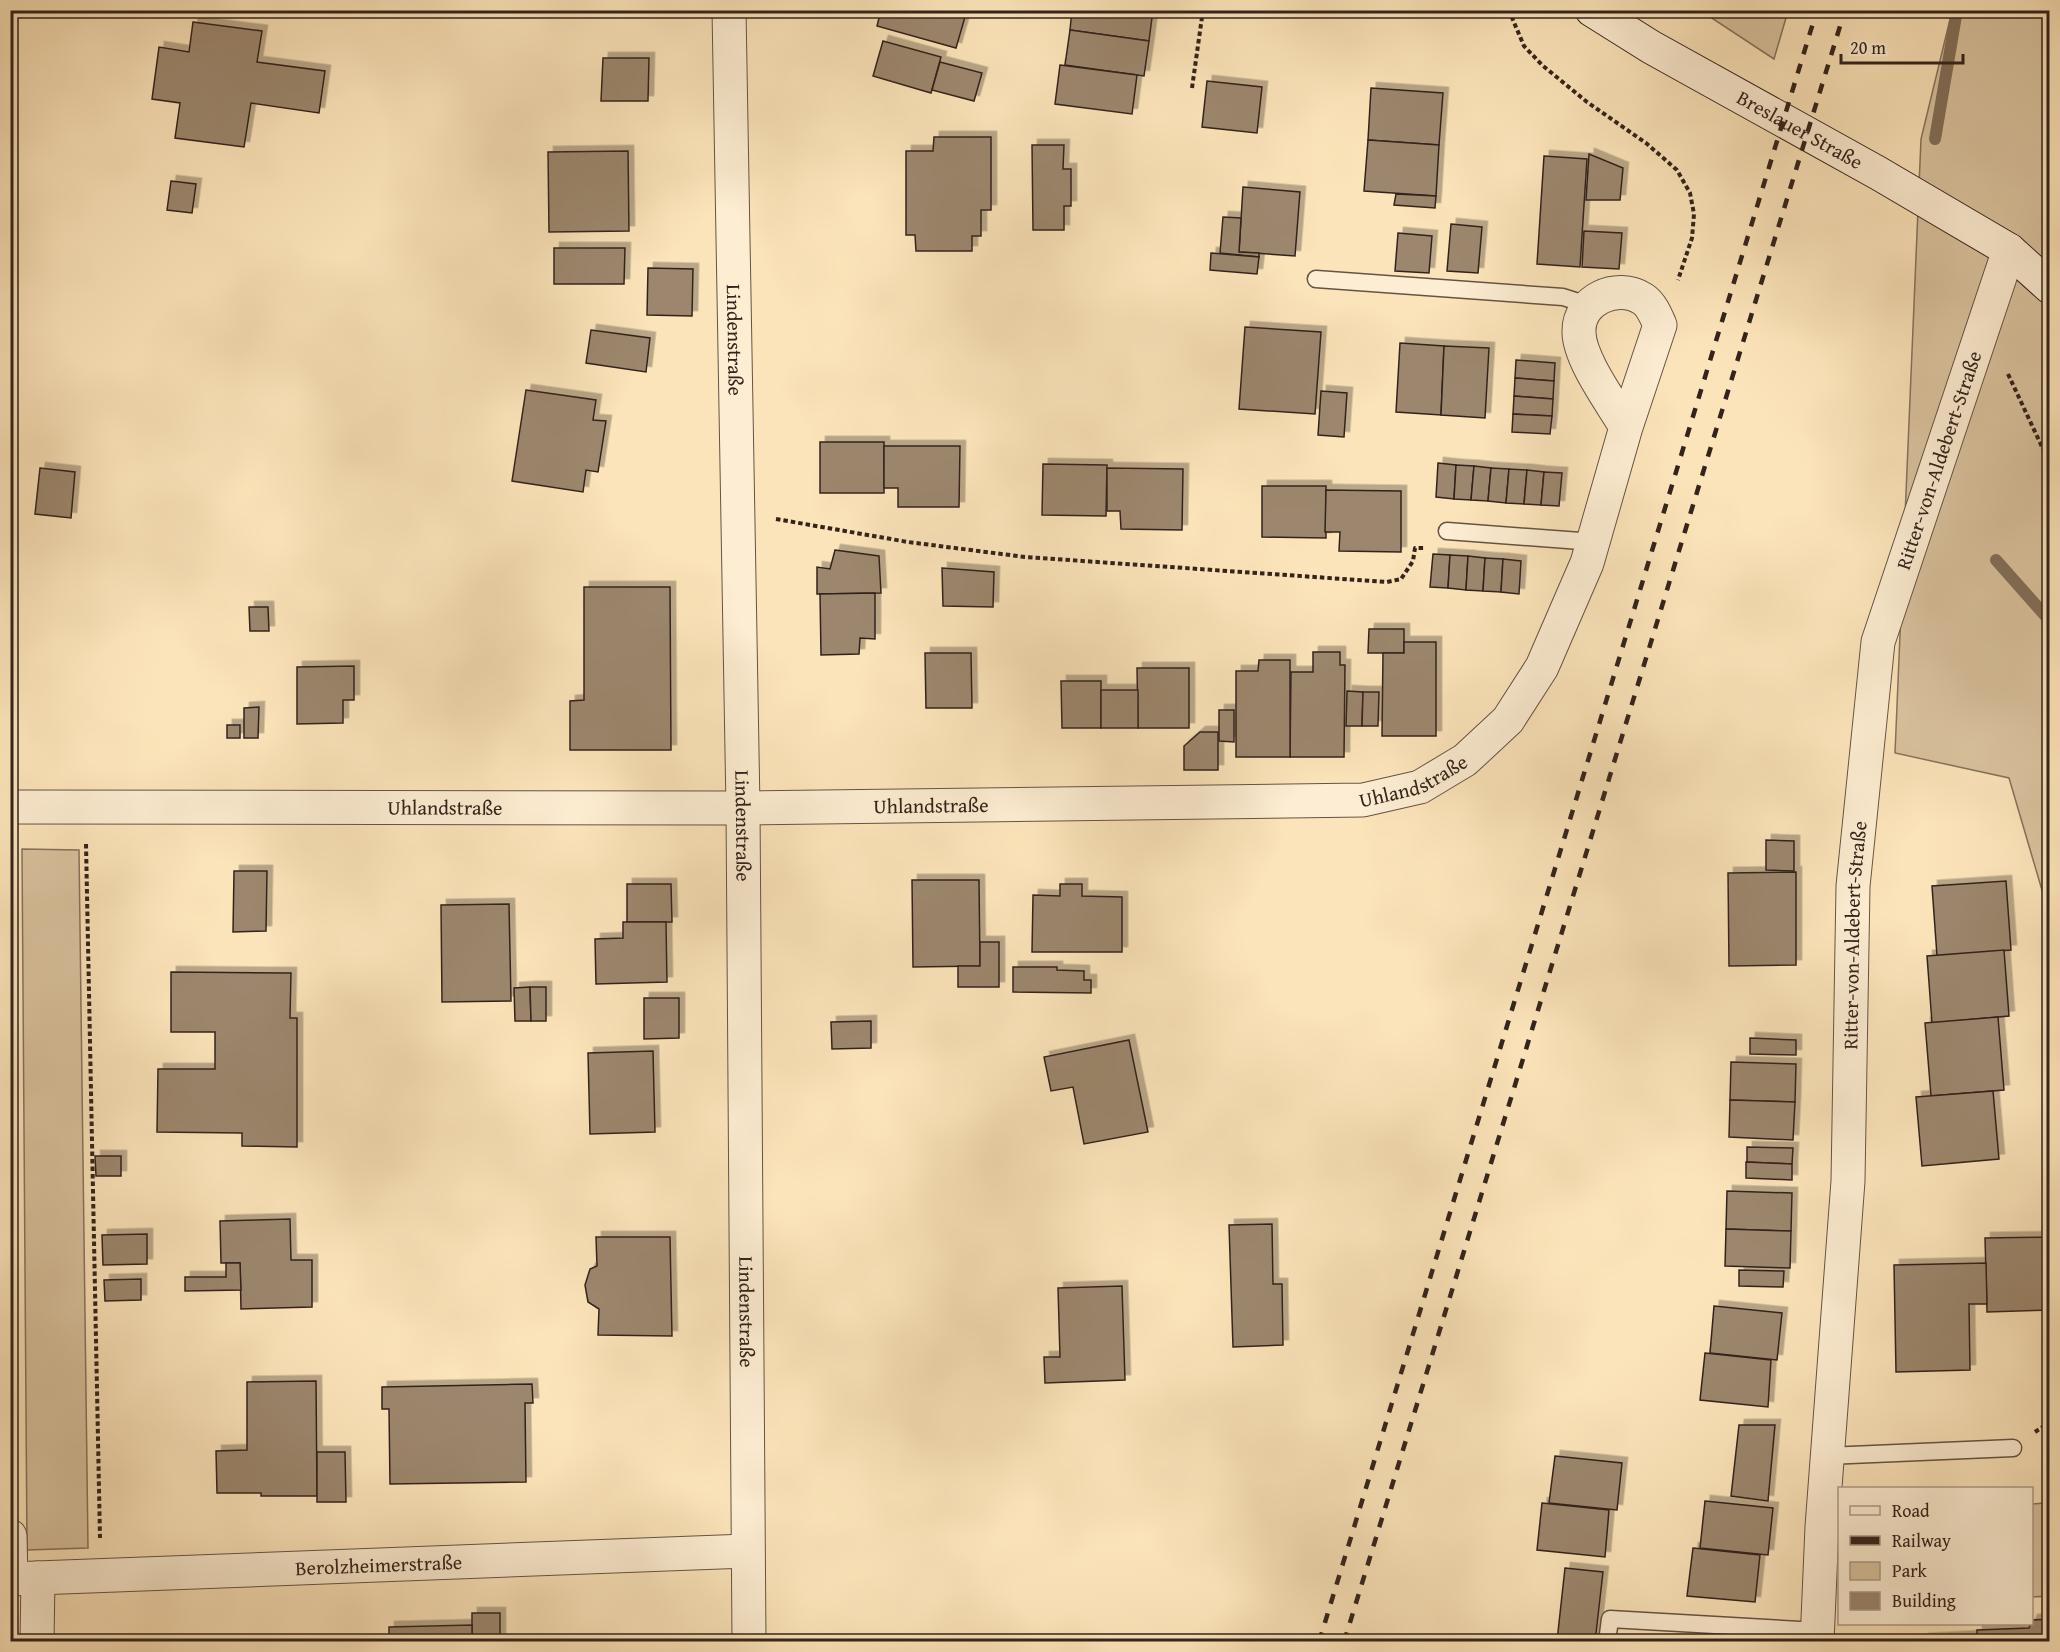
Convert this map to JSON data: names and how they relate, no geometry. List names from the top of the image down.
{
  "streets": {
    "street": [
      "Breslauer Straße",
      "Lindenstraße",
      "Ritter-von-Aldebert-Straße",
      "Uhlandstraße",
      "Berolzheimerstraße"
    ]
  },
  "crossings": [
    ["Breslauer Straße", "Ritter-von-Aldebert-Straße"],
    ["Lindenstraße", "Uhlandstraße"],
    ["Lindenstraße", "Berolzheimerstraße"]
  ],
  "legend": [
    "Road",
    "Railway",
    "Park",
    "Building"
  ],
  "scale_bar": "20 m"
}
